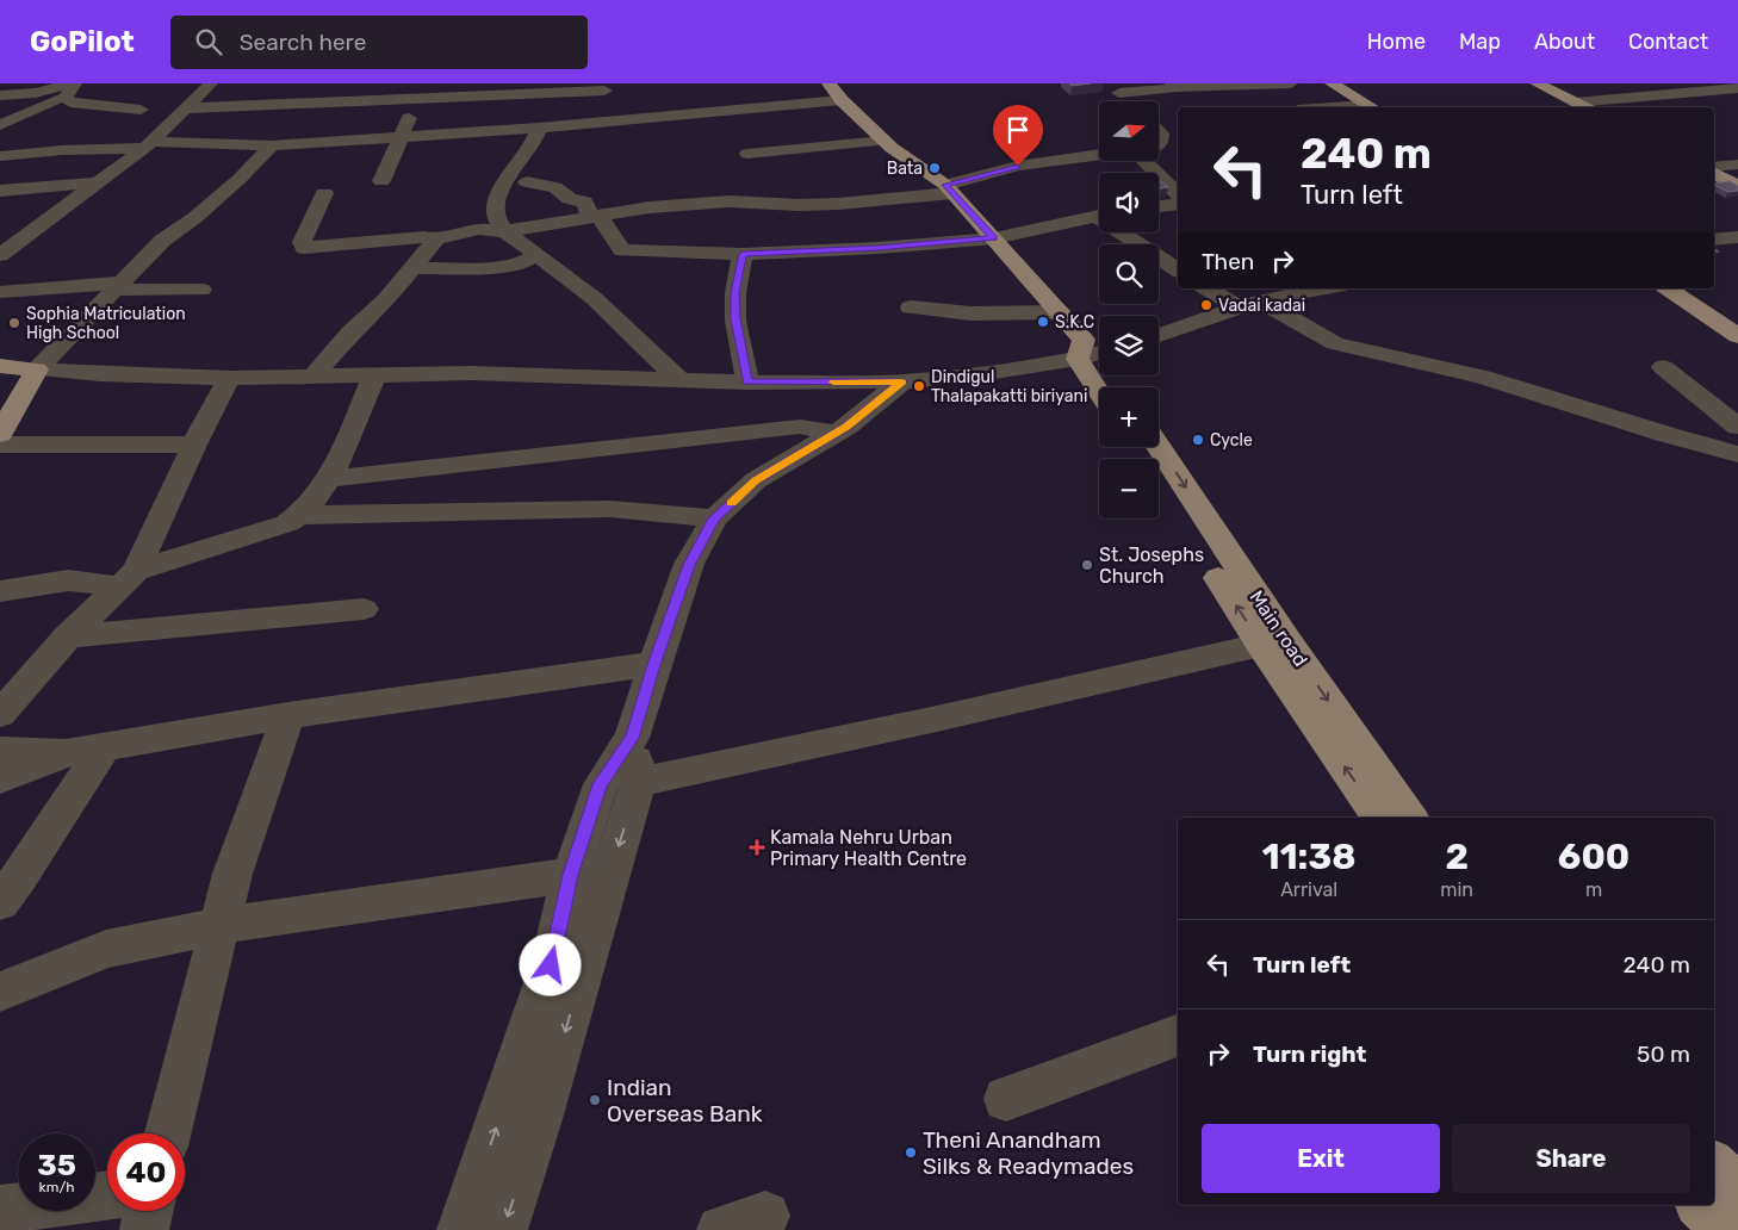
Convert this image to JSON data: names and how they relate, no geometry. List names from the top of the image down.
{
  "streets": {
    "main road": ["Main road"]
  },
  "places": {
    "other": [
      "Bata",
      "Vadai kadai",
      "S.K.C",
      "Sophia Matriculation High School",
      "Dindigul Thalapakatti biriyani",
      "Cycle",
      "St. Josephs Church",
      "Indian Overseas Bank",
      "Theni Anandham Silks & Readymades"
    ],
    "health": ["Kamala Nehru Urban Primary Health Centre"]
  },
  "north": "right",
  "page": {
    "header": "GoPilot",
    "search": "Search here",
    "nav": [
      "Home",
      "Map",
      "About",
      "Contact"
    ],
    "map_buttons": ["+", "−"],
    "turn": ["240 m", "Turn left"],
    "then": "Then",
    "eta": [
      "11:38",
      "Arrival",
      "2",
      "min",
      "600",
      "m"
    ],
    "list": [
      {
        "name": "Turn left",
        "value": "240 m"
      },
      {
        "name": "Turn right",
        "value": "50 m"
      }
    ],
    "buttons": ["Exit", "Share"],
    "speed": "35 km/h",
    "limit": "40"
  }
}
